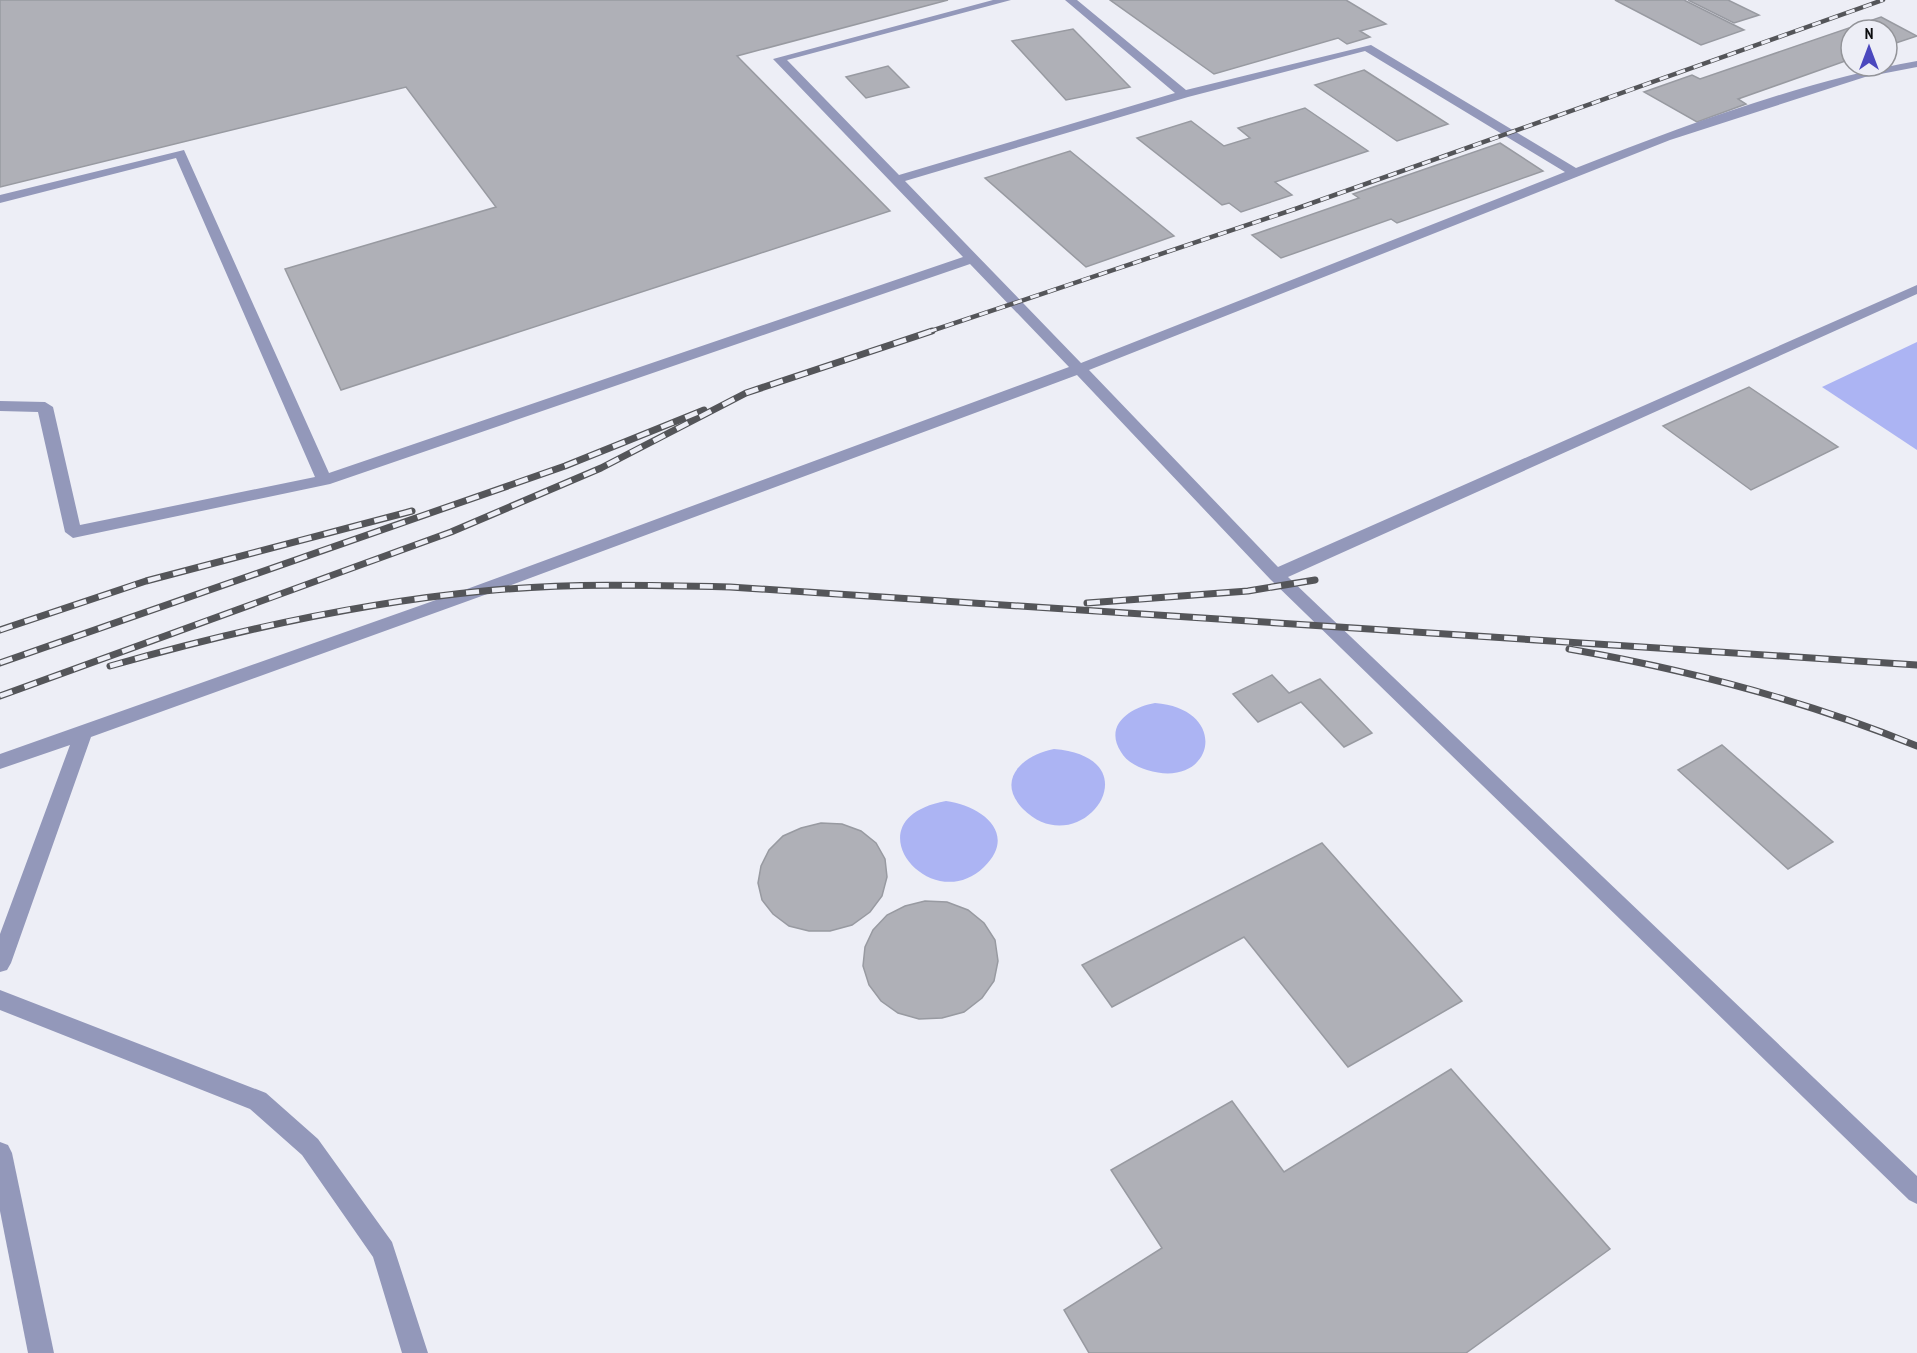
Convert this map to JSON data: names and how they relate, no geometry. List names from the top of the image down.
{
  "north": "top"
}
